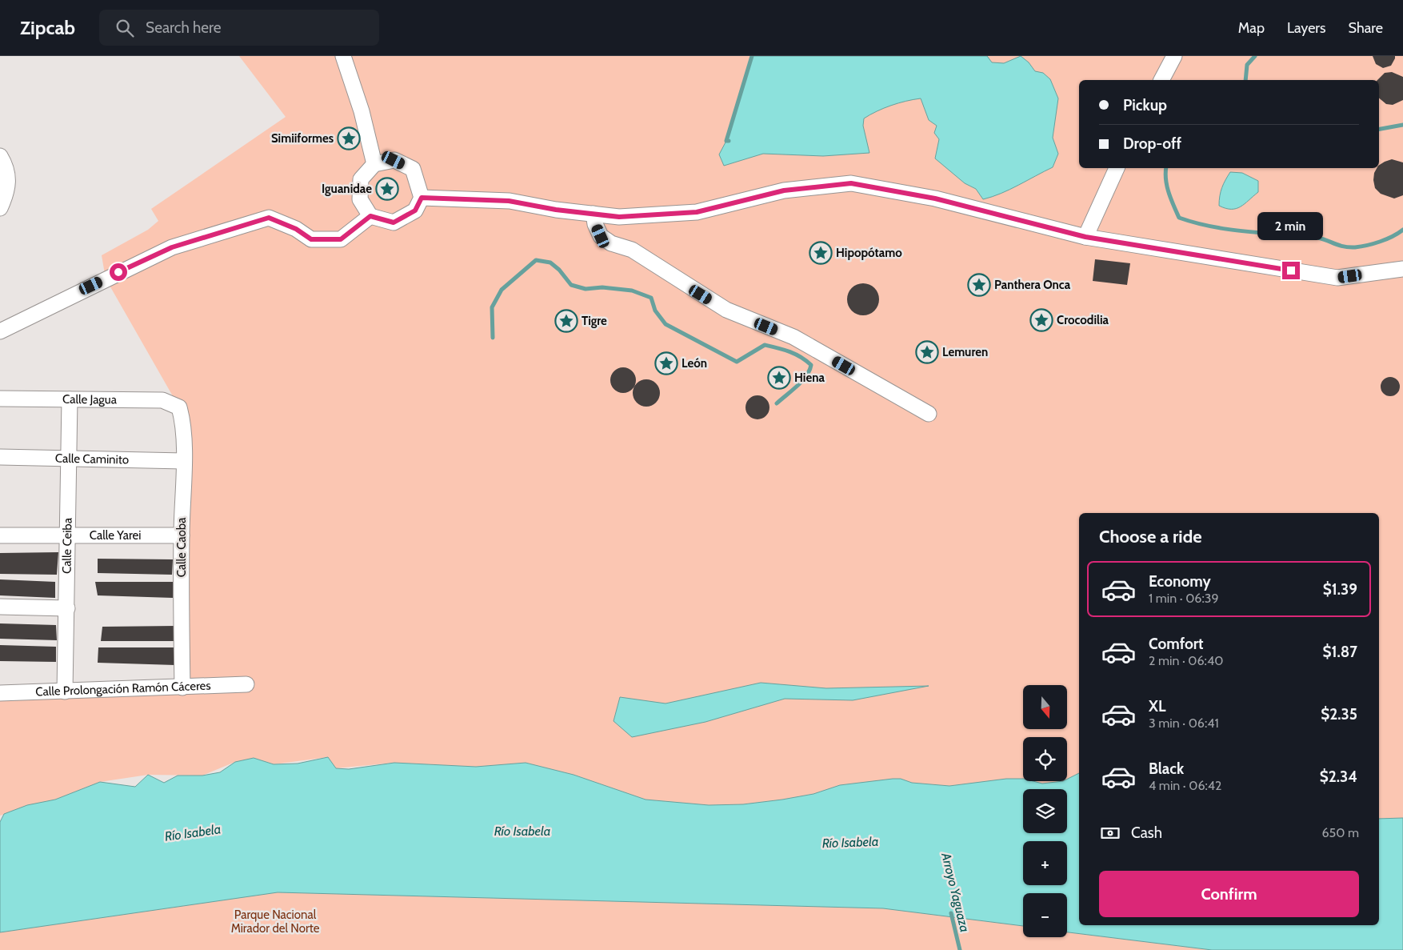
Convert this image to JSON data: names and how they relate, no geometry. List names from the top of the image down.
{
  "streets": {
    "street": [
      "Calle Jagua",
      "Calle Caminito",
      "Calle Yarei",
      "Calle Ceiba",
      "Calle Caoba",
      "Calle Prolongación Ramón Cáceres"
    ]
  },
  "crossings": [
    ["Calle Jagua", "Calle Ceiba"],
    ["Calle Jagua", "Calle Caoba"],
    ["Calle Caminito", "Calle Ceiba"],
    ["Calle Caminito", "Calle Caoba"],
    ["Calle Yarei", "Calle Ceiba"],
    ["Calle Yarei", "Calle Caoba"],
    ["Calle Ceiba", "Calle Prolongación Ramón Cáceres"],
    ["Calle Caoba", "Calle Prolongación Ramón Cáceres"]
  ],
  "water": ["Río Isabela", "Arroyo Yaguaza"],
  "parks": ["Parque Nacional Mirador del Norte"],
  "places": {
    "place": [
      "Simiiformes",
      "Iguanidae",
      "Hipopótamo",
      "Panthera Onca",
      "Crocodilia",
      "Tigre",
      "Lemuren",
      "León",
      "Hiena"
    ]
  },
  "north": "bottom",
  "page": {
    "header": "Zipcab",
    "search": "Search here",
    "nav": ["Map", "Layers", "Share"],
    "banner": ["Pickup", "Drop-off"],
    "bubble": "2 min",
    "heading": "Choose a ride",
    "list": [
      {
        "name": "Economy",
        "note": "1 min · 06:39",
        "value": "$1.39"
      },
      {
        "name": "Comfort",
        "note": "2 min · 06:40",
        "value": "$1.87"
      },
      {
        "name": "XL",
        "note": "3 min · 06:41",
        "value": "$2.35"
      },
      {
        "name": "Black",
        "note": "4 min · 06:42",
        "value": "$2.34"
      }
    ],
    "map_buttons": ["+", "−"],
    "pay": ["Cash", "650 m"],
    "buttons": "Confirm"
  }
}
